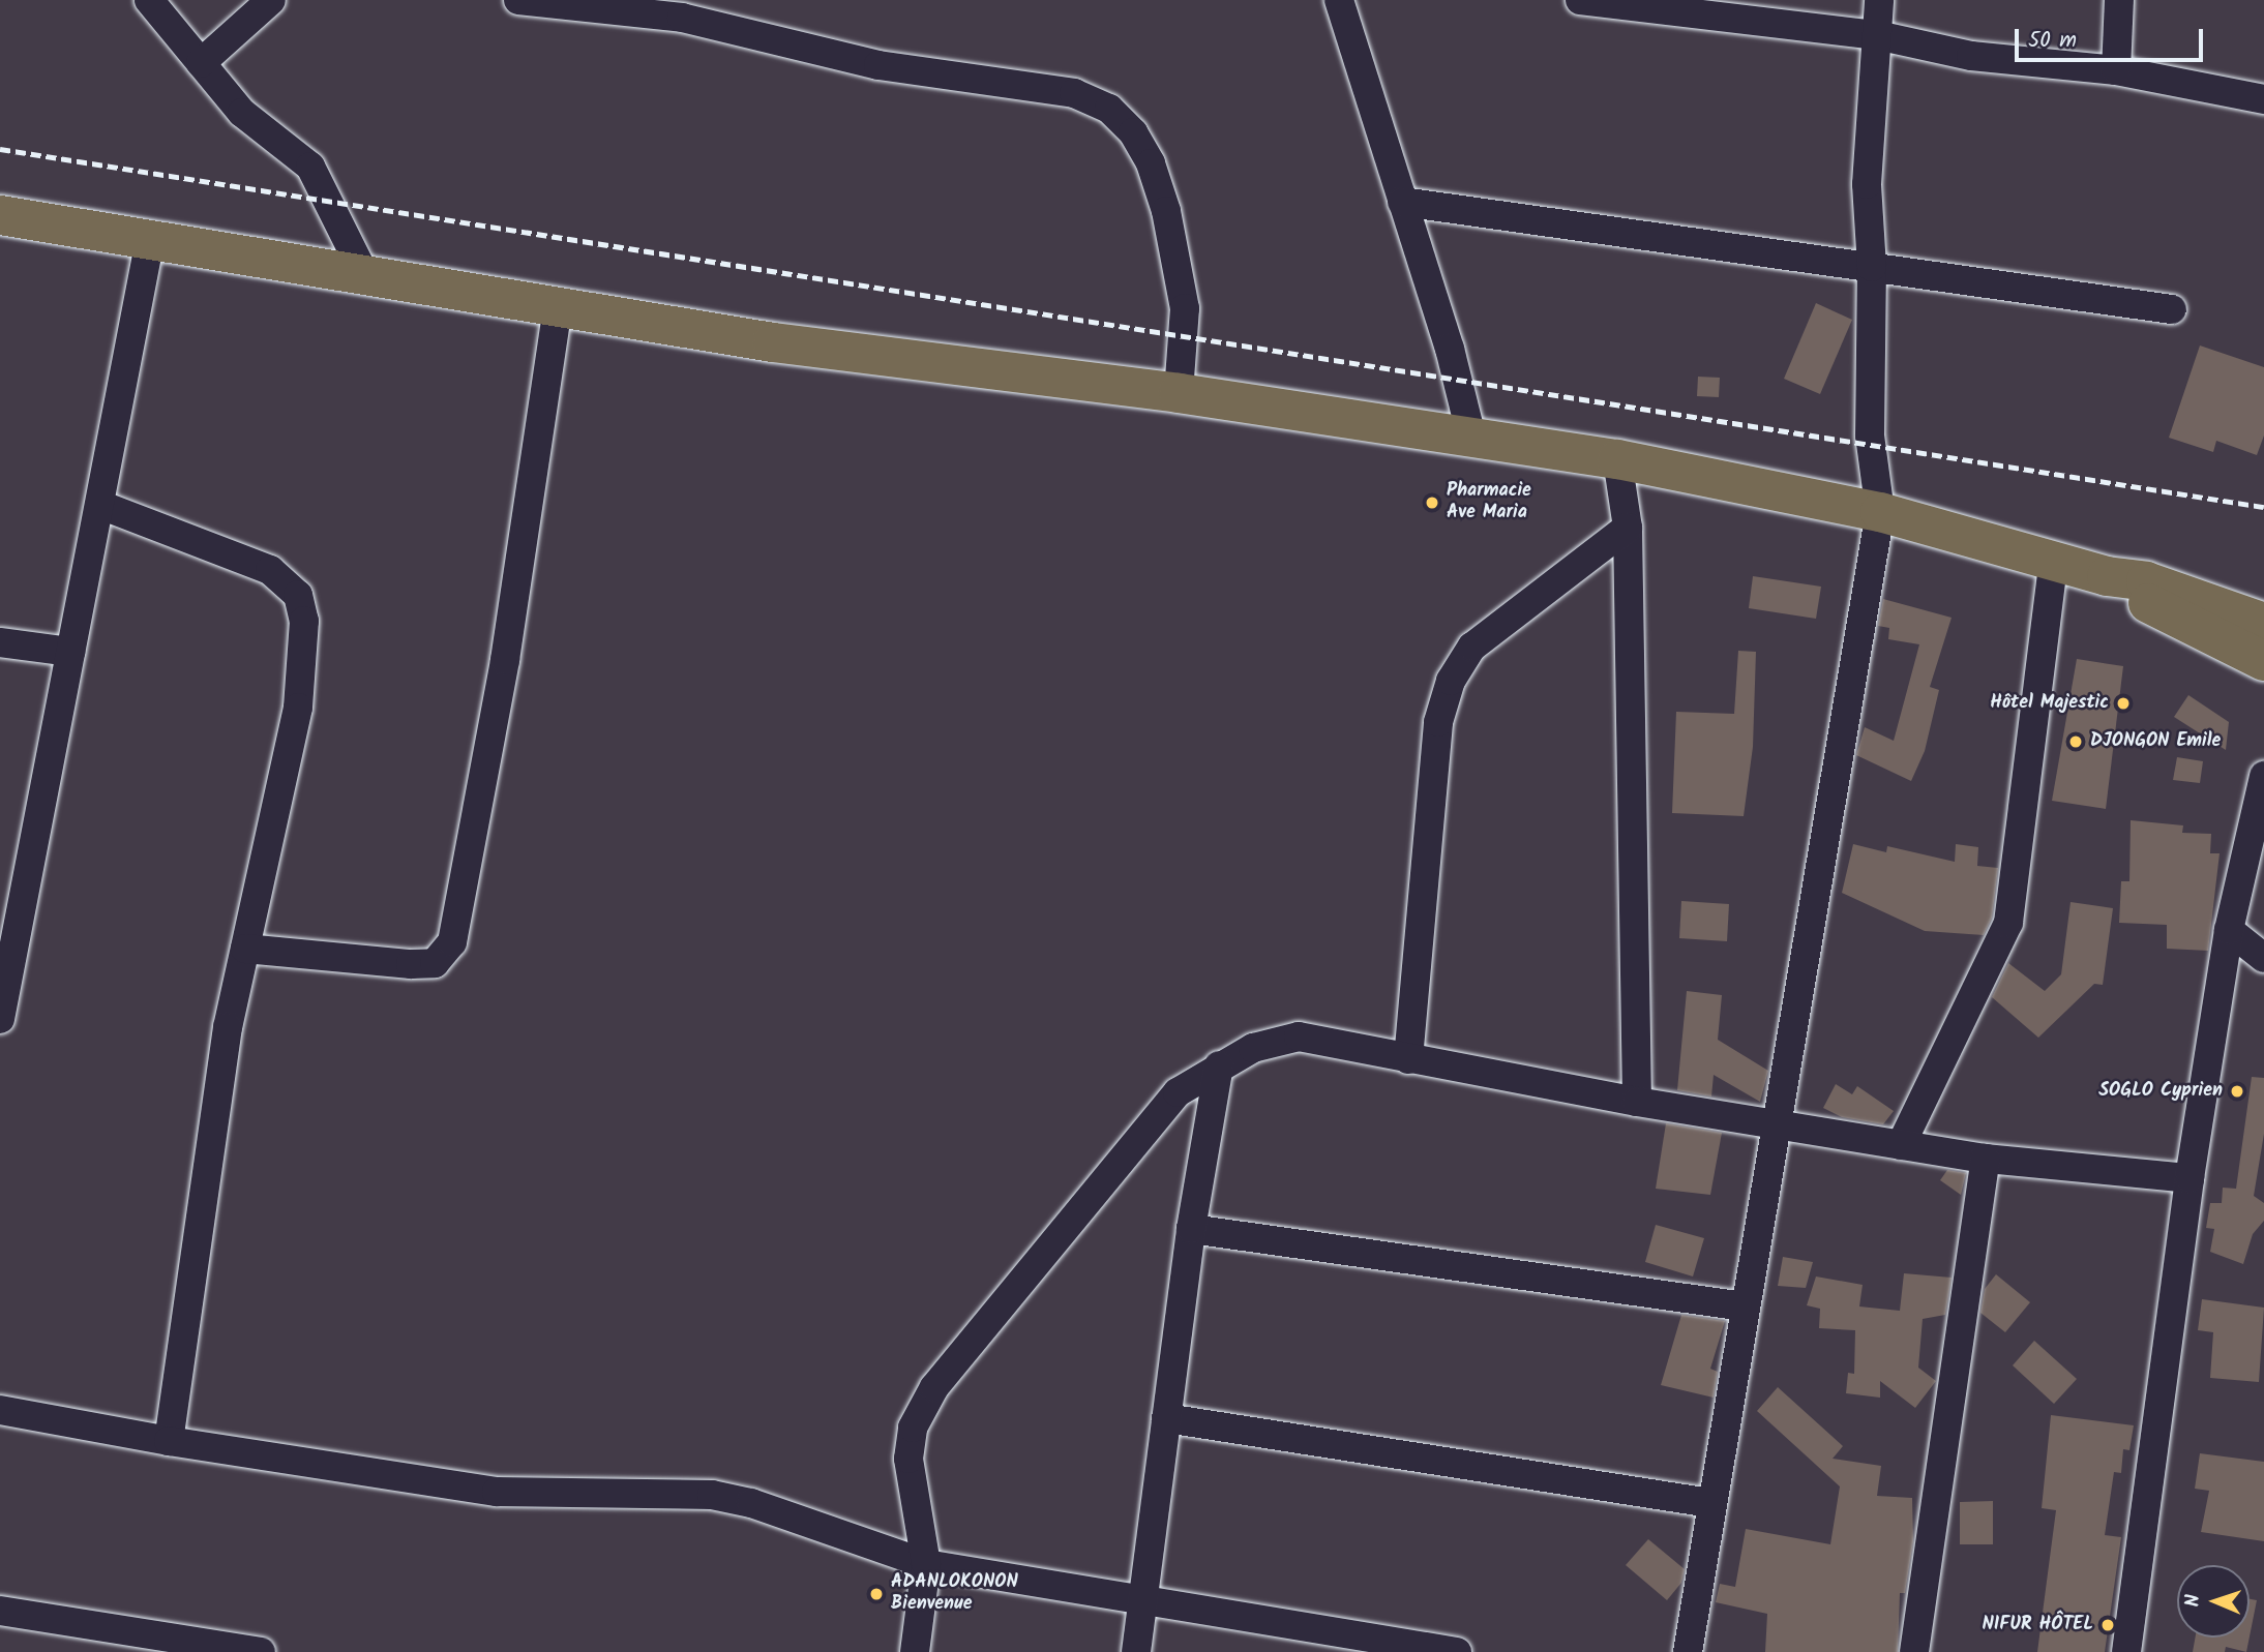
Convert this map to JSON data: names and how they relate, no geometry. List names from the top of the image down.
{
  "places": [
    "Pharmacie Ave Maria",
    "Hôtel Majestic",
    "DJONGON Emile",
    "SOGLO Cyprien",
    "ADANLOKONON Bienvenue",
    "NIFUR HÔTEL"
  ],
  "scale_bar": "50 m",
  "north": "left"
}
